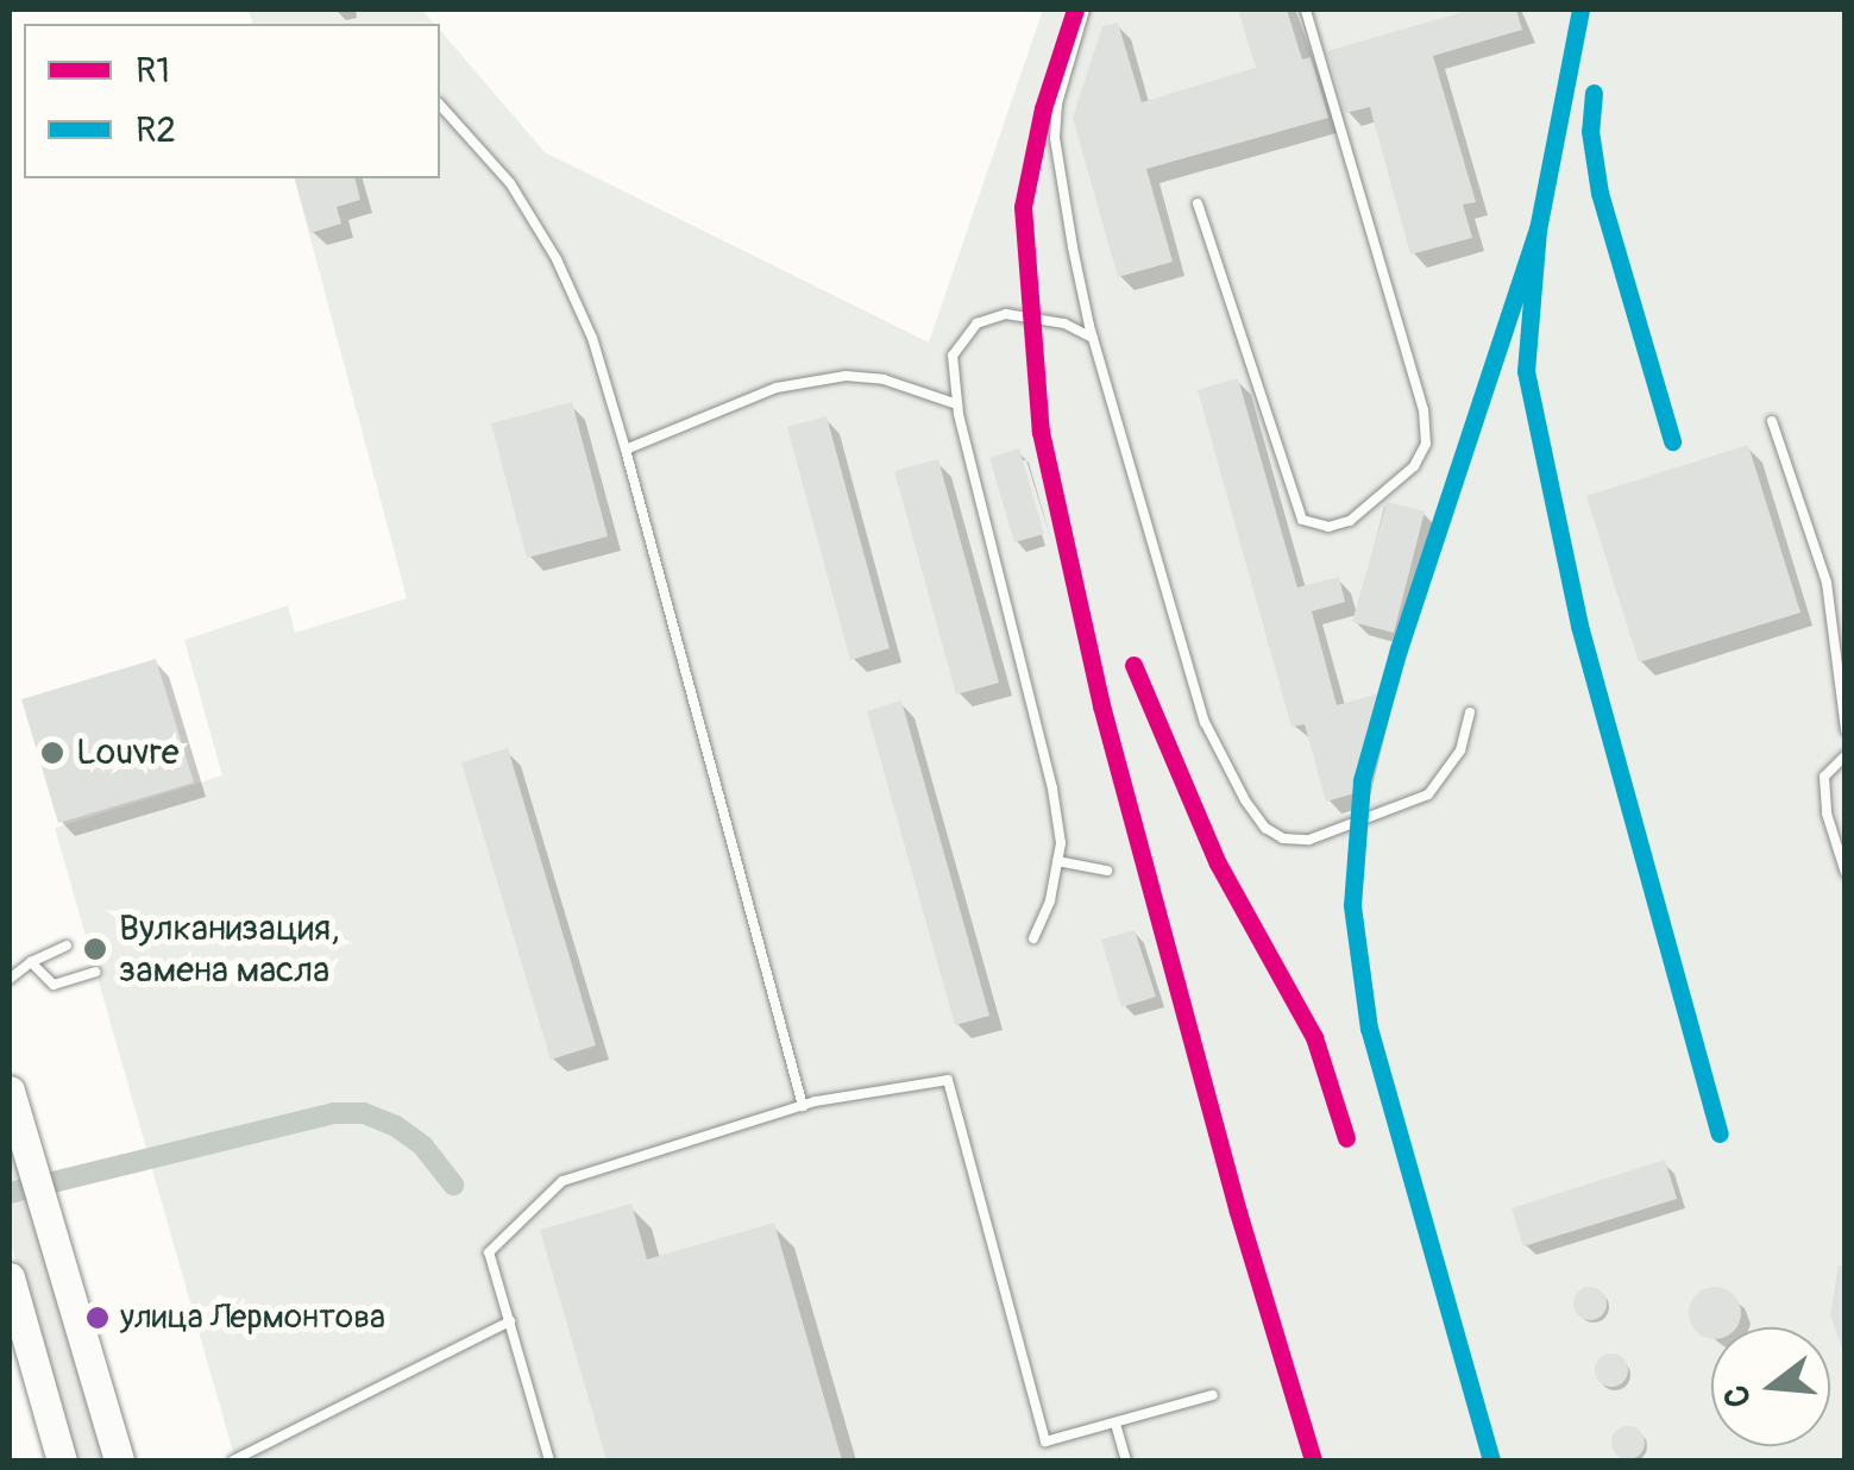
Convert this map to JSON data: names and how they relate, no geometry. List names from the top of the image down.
{
  "places": ["Louvre", "Вулканизация, замена масла", "улица Лермонтова"],
  "lines": ["transit line R1", "transit line R2"],
  "legend": ["R1", "R2"],
  "north": "left"
}
